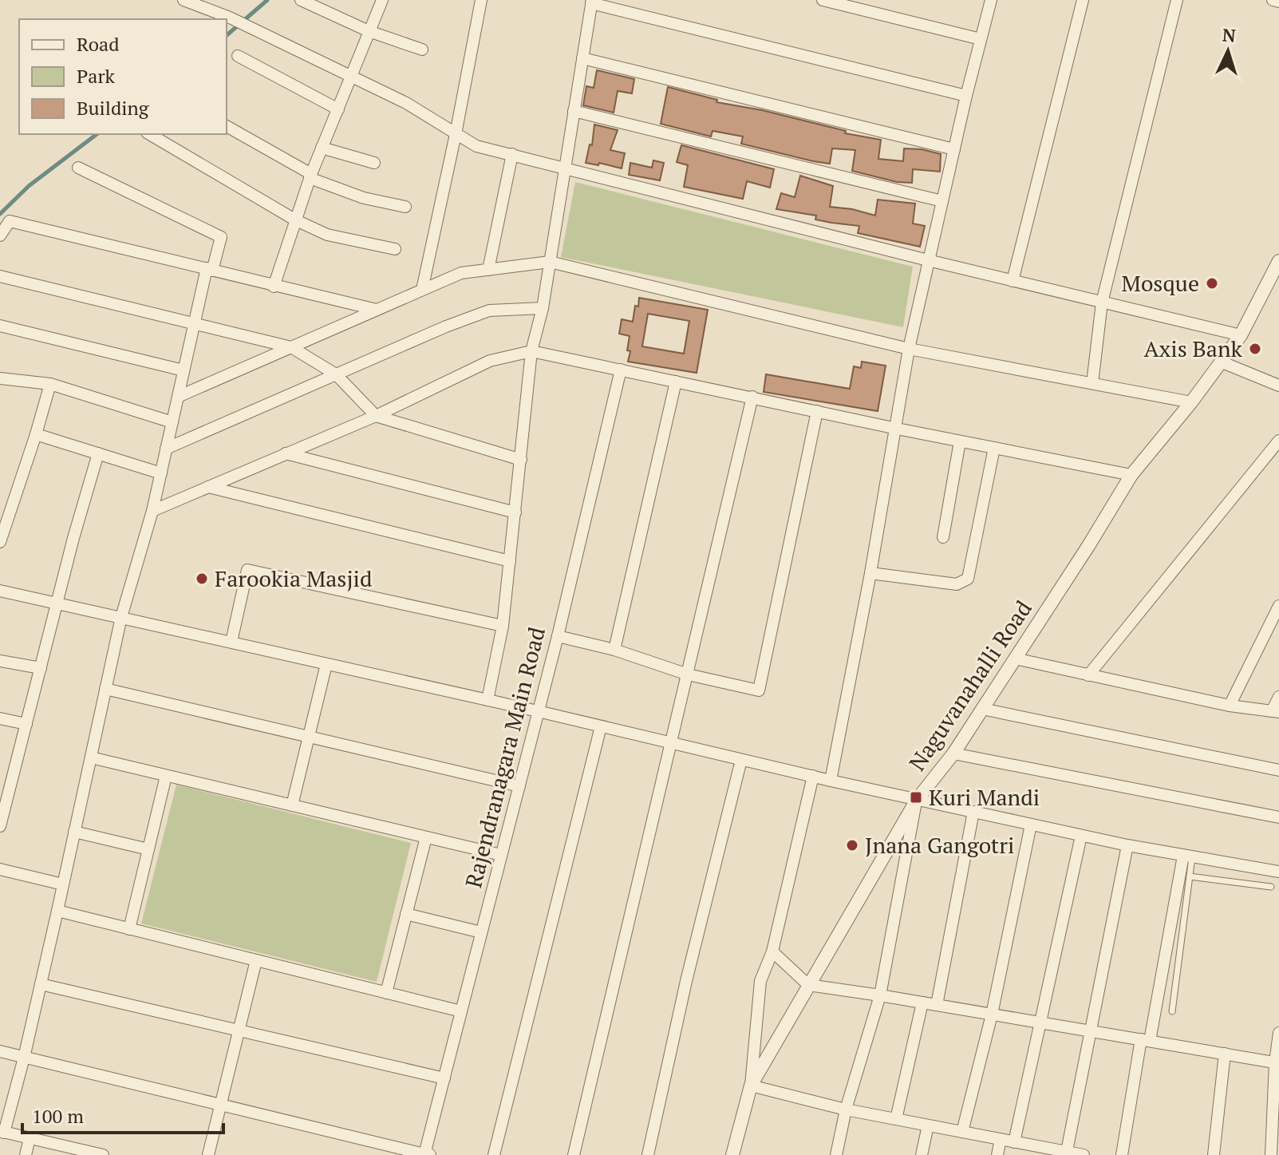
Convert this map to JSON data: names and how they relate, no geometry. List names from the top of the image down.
{
  "streets": {
    "street": ["Naguvanahalli Road", "Rajendranagara Main Road"]
  },
  "places": {
    "other": [
      "Mosque",
      "Axis Bank",
      "Farookia Masjid",
      "Jnana Gangotri"
    ],
    "transit": ["Kuri Mandi"]
  },
  "legend": ["Road", "Park", "Building"],
  "scale_bar": "100 m",
  "north": "top"
}
